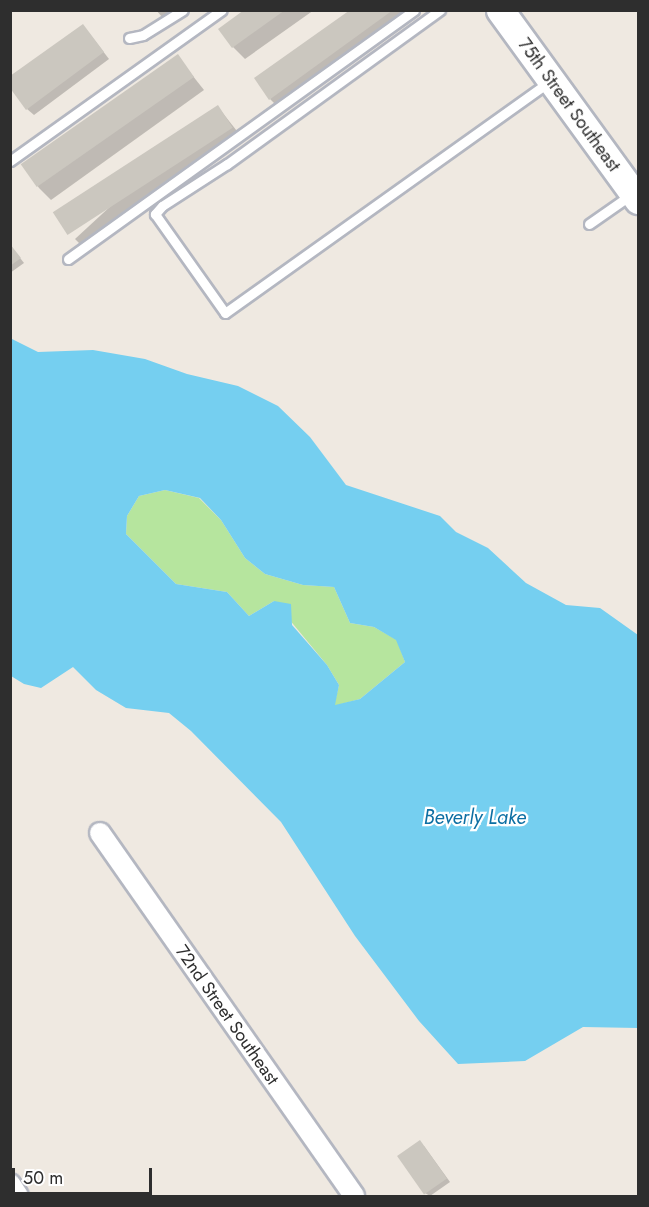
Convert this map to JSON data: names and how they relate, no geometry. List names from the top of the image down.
{
  "streets": {
    "street": ["75th Street Southeast", "72nd Street Southeast"]
  },
  "water": ["Beverly Lake"],
  "scale_bar": "50 m"
}
